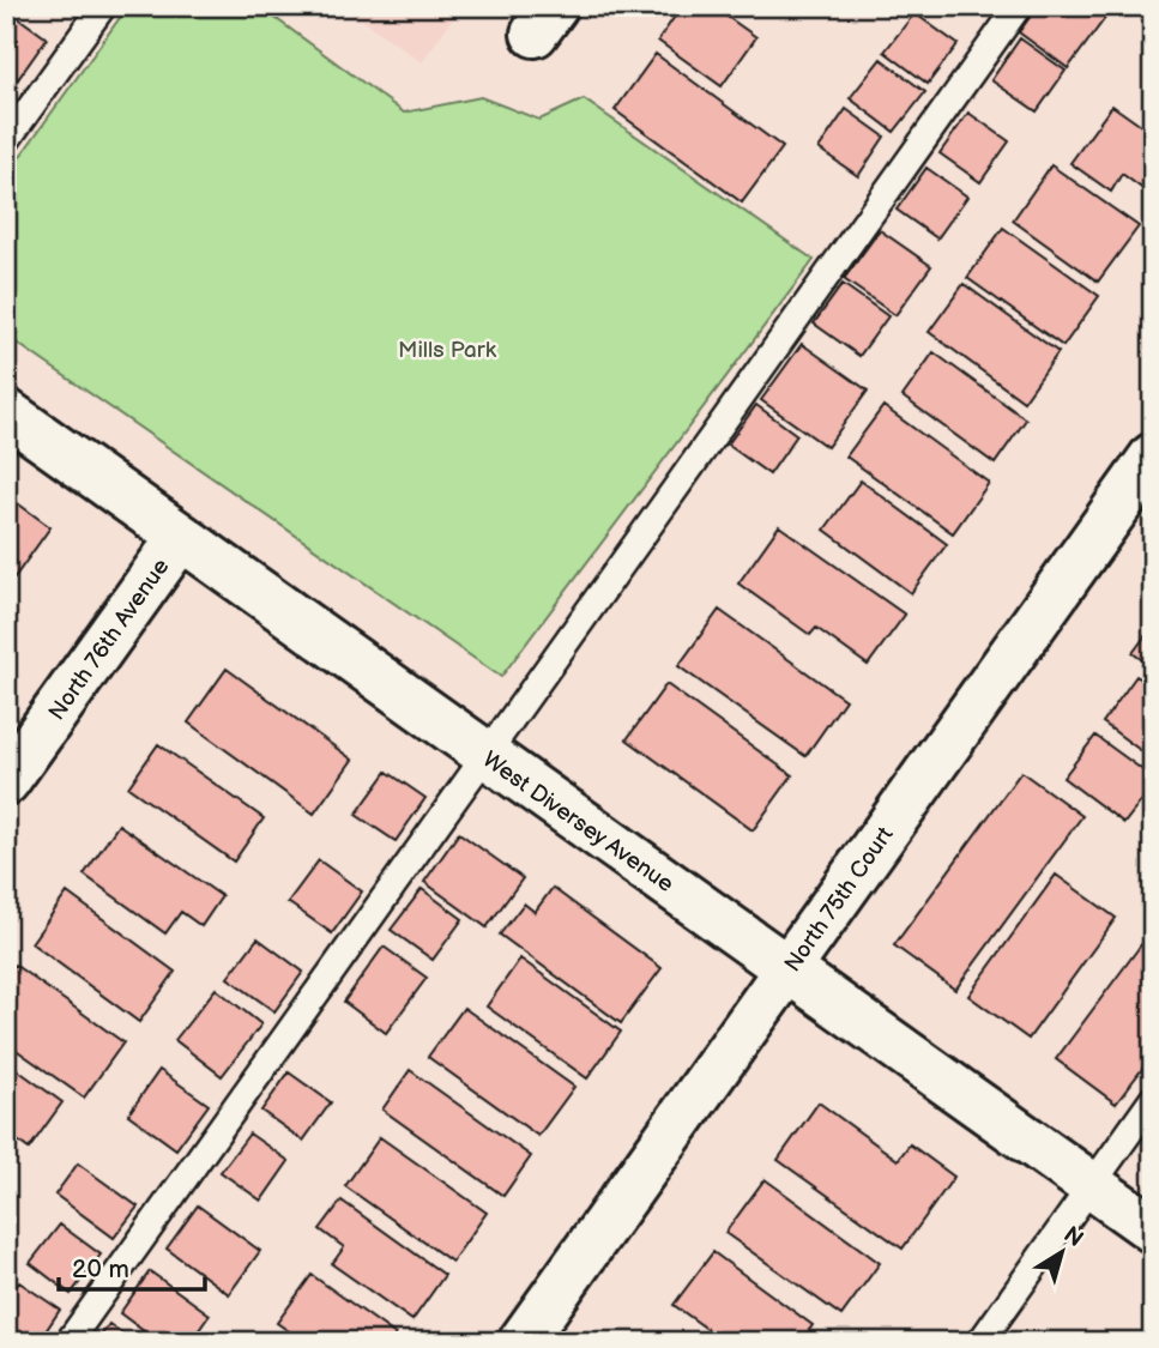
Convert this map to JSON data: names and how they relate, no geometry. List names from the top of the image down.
{
  "streets": {
    "street": ["North 76th Avenue", "West Diversey Avenue", "North 75th Court"]
  },
  "crossings": [
    ["North 76th Avenue", "West Diversey Avenue"],
    ["West Diversey Avenue", "North 75th Court"]
  ],
  "parks": ["Mills Park"],
  "scale_bar": "20 m",
  "north": "top right"
}
